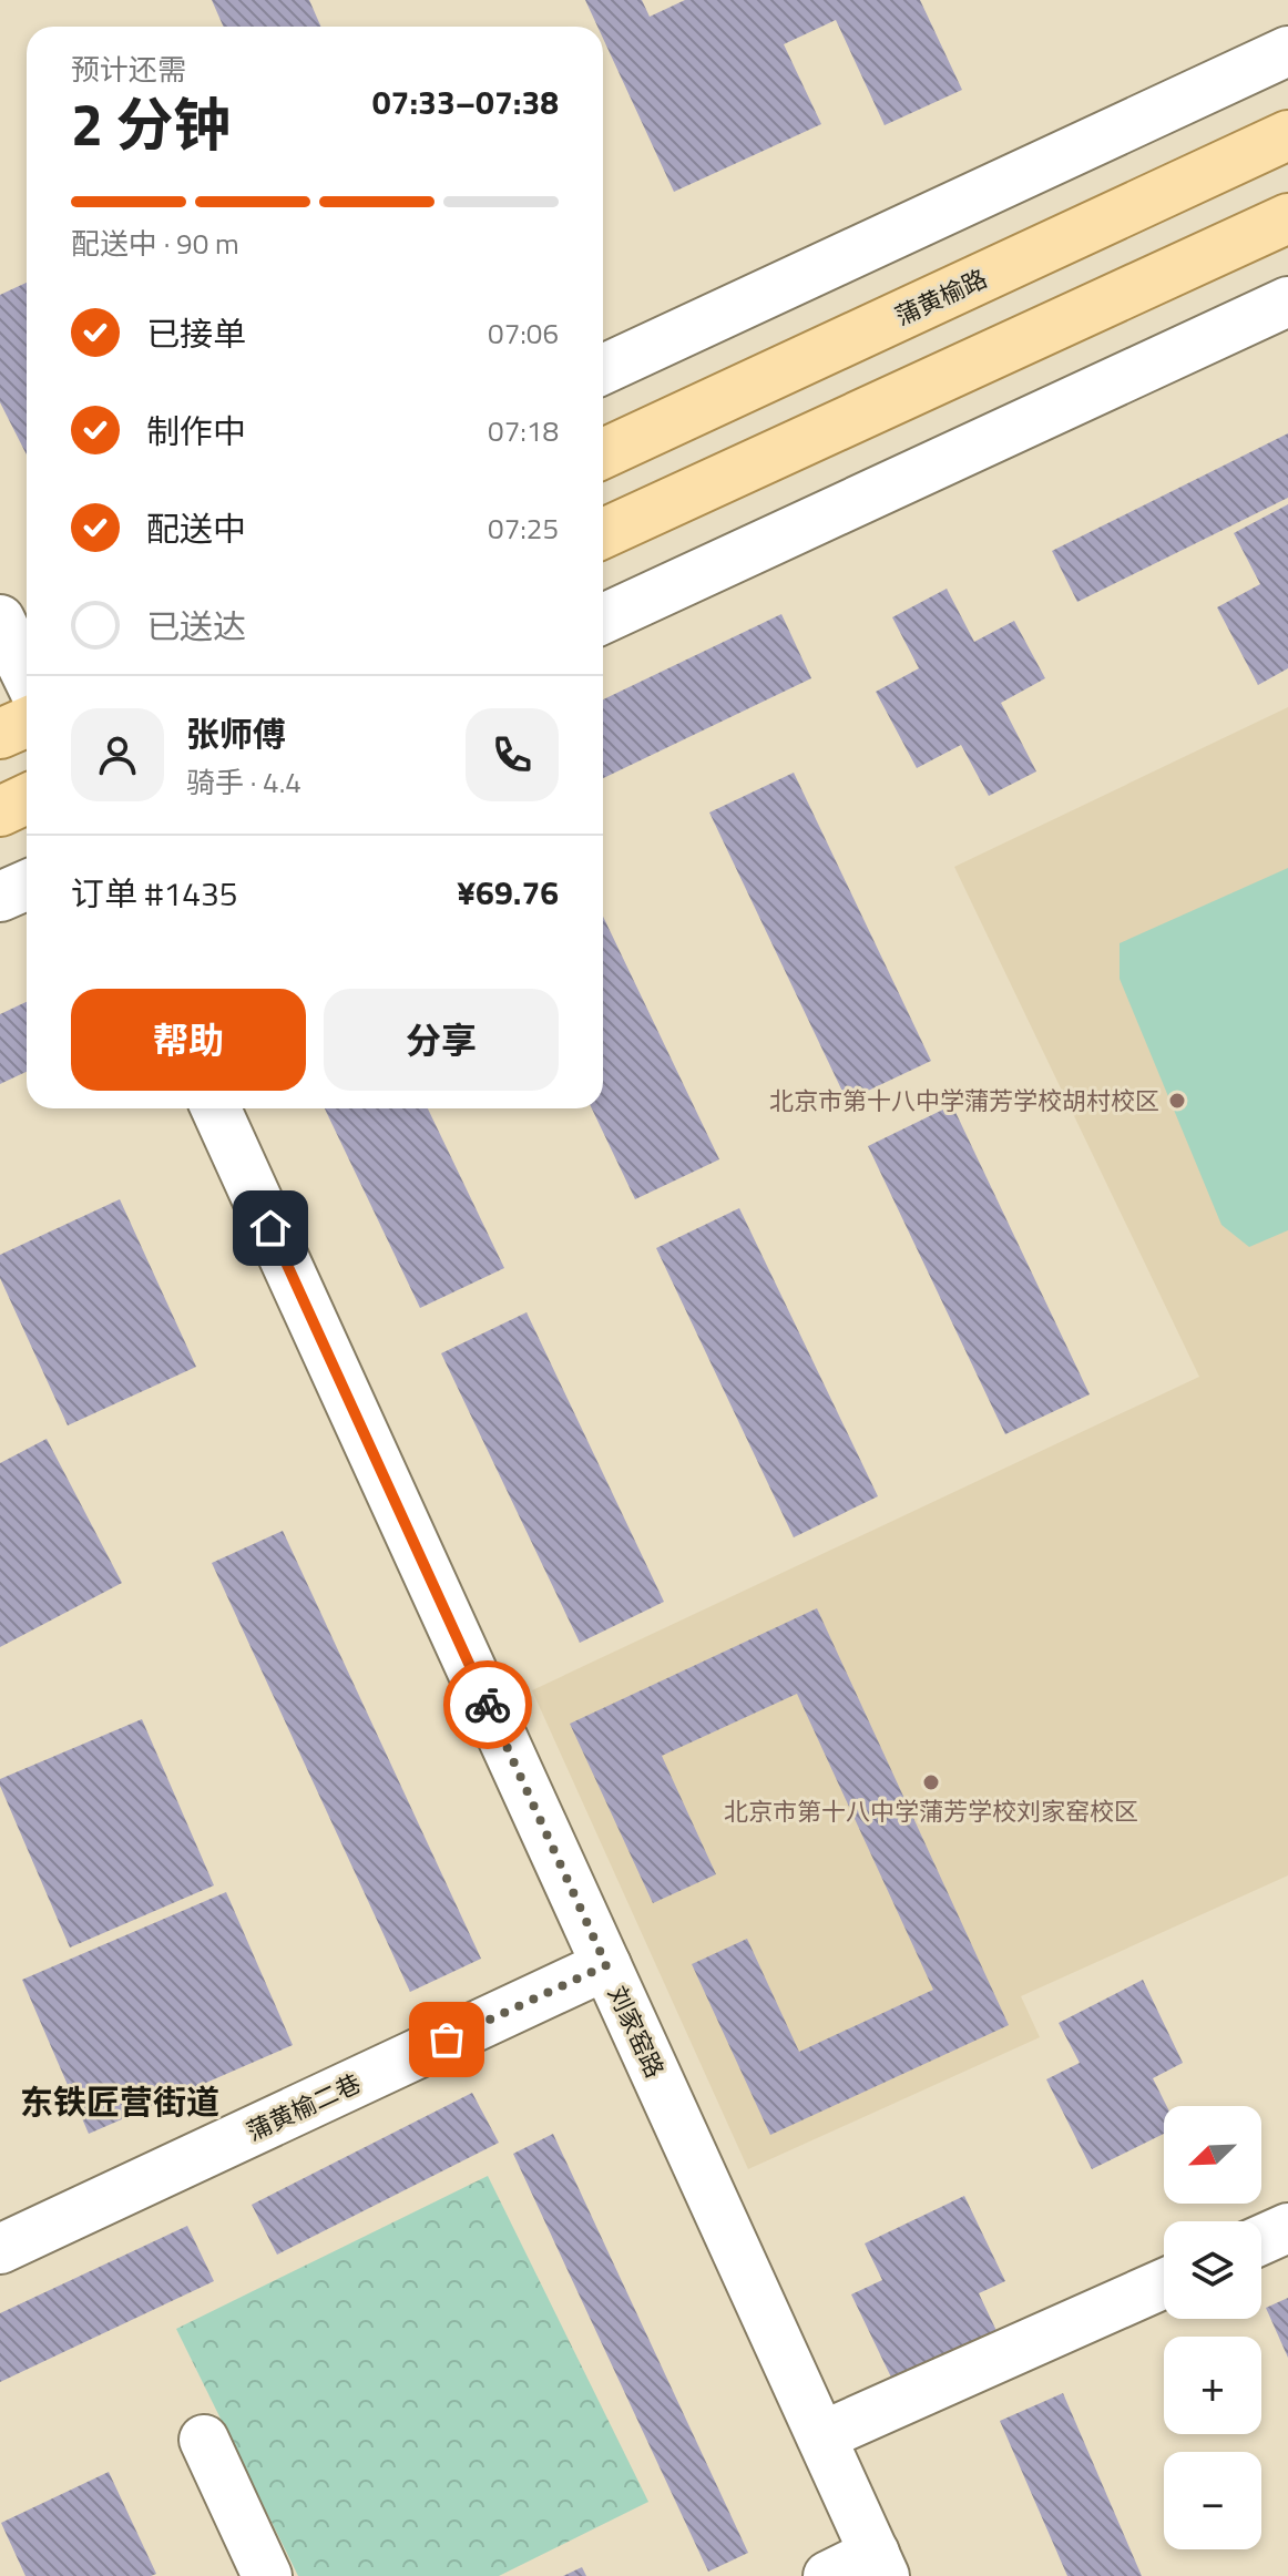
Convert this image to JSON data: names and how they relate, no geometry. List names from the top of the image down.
{
  "streets": {
    "main road": ["蒲黄榆路"],
    "street": ["刘家窑路", "蒲黄榆二巷"]
  },
  "crossings": [
    ["刘家窑路", "蒲黄榆二巷"]
  ],
  "districts": ["东铁匠营街道"],
  "places": ["北京市第十八中学蒲芳学校胡村校区", "北京市第十八中学蒲芳学校刘家窑校区"],
  "north": "bottom left",
  "page": {
    "heading": ["2 分钟", "预计还需", "07:33–07:38"],
    "panel": [
      "张师傅",
      "骑手 · 4.4",
      "订单 #1435",
      "¥69.76"
    ],
    "bar": "配送中 · 90 m",
    "list": [
      ["已接单", "07:06"],
      ["制作中", "07:18"],
      ["配送中", "07:25"],
      "已送达"
    ],
    "buttons": ["帮助", "分享"],
    "map_buttons": ["+", "−"]
  }
}
